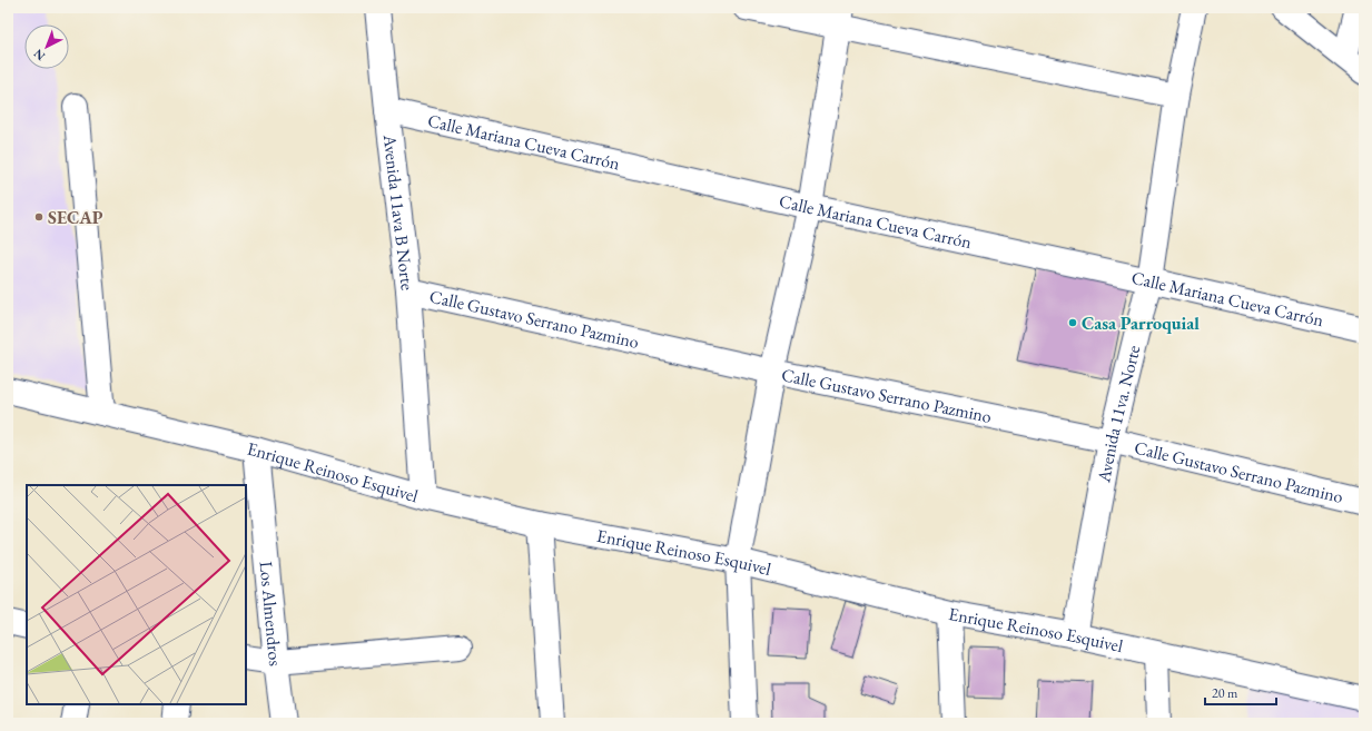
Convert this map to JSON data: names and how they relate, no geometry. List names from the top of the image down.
{
  "streets": {
    "street": [
      "Calle Mariana Cueva Carrón",
      "Avenida 11ava B Norte",
      "Calle Gustavo Serrano Pazmino",
      "Avenida 11va. Norte",
      "Enrique Reinoso Esquivel",
      "Los Almendros"
    ]
  },
  "crossings": [
    ["Calle Mariana Cueva Carrón", "Avenida 11ava B Norte"],
    ["Calle Mariana Cueva Carrón", "Avenida 11va. Norte"],
    ["Avenida 11ava B Norte", "Calle Gustavo Serrano Pazmino"],
    ["Avenida 11ava B Norte", "Enrique Reinoso Esquivel"],
    ["Calle Gustavo Serrano Pazmino", "Avenida 11va. Norte"],
    ["Avenida 11va. Norte", "Enrique Reinoso Esquivel"],
    ["Enrique Reinoso Esquivel", "Los Almendros"]
  ],
  "places": ["SECAP", "Casa Parroquial"],
  "scale_bar": "20 m",
  "north": "bottom left"
}
